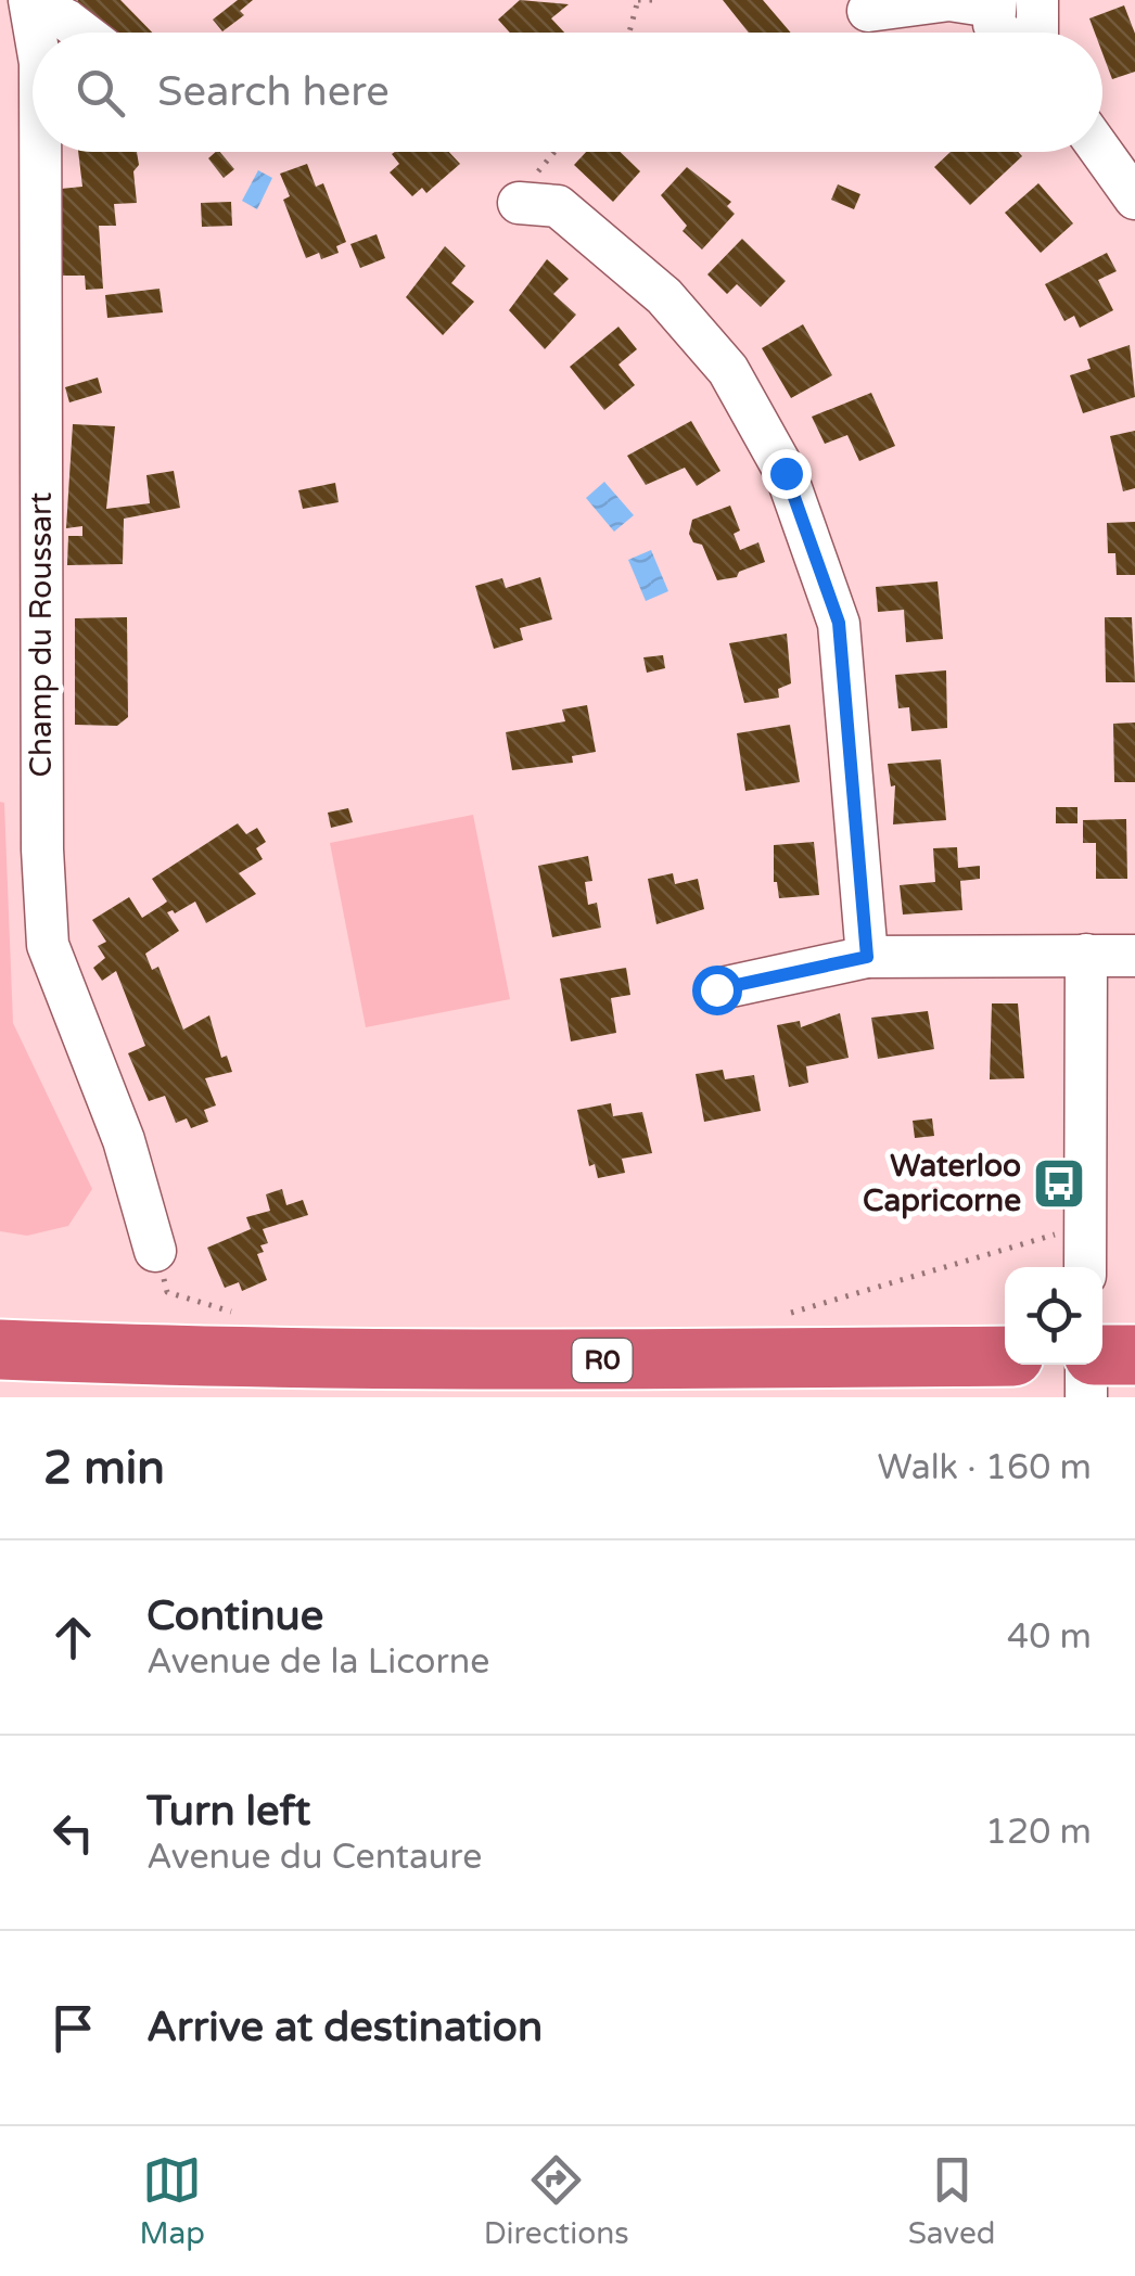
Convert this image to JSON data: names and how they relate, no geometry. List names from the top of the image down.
{
  "streets": {
    "highway": ["R0"],
    "street": ["Champ du Roussart"]
  },
  "places": {
    "bus stop": ["Waterloo Capricorne"]
  },
  "page": {
    "search": "Search here",
    "heading": ["2 min", "Walk · 160 m"],
    "list": [
      ["Continue", "Avenue de la Licorne", "40 m"],
      ["Turn left", "Avenue du Centaure", "120 m"],
      "Arrive at destination"
    ],
    "nav": ["Map", "Directions", "Saved"]
  }
}
